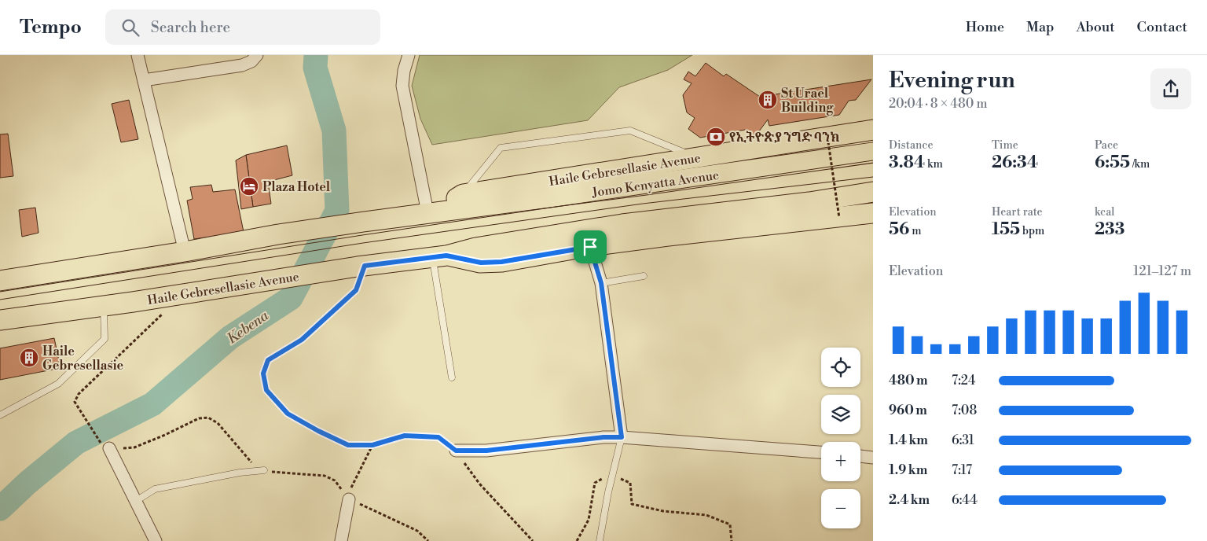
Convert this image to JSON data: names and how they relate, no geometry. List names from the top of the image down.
{
  "streets": {
    "main road": ["Haile Gebresellasie Avenue", "Jomo Kenyatta Avenue"]
  },
  "crossings": [
    ["Haile Gebresellasie Avenue", "Jomo Kenyatta Avenue"]
  ],
  "water": ["Kebena"],
  "places": {
    "building": ["St Urael Building", "Haile Gebresellasie"],
    "bank": ["የኢትዮጵያ ንግድ ባንክ"],
    "hotel": ["Plaza Hotel"]
  },
  "page": {
    "header": "Tempo",
    "search": "Search here",
    "nav": [
      "Home",
      "Map",
      "About",
      "Contact"
    ],
    "heading": ["Evening run", "20:04 · 8 × 480 m"],
    "stats": [
      ["Distance", "3.84 km"],
      ["Time", "26:34"],
      ["Pace", "6:55 /km"],
      ["Elevation", "56 m"],
      ["Heart rate", "155 bpm"],
      ["kcal", "233"]
    ],
    "chart": ["Elevation", "121–127 m"],
    "map_buttons": ["+", "−"],
    "list": [
      {
        "name": "480 m",
        "note": "7:24"
      },
      {
        "name": "960 m",
        "note": "7:08"
      },
      {
        "name": "1.4 km",
        "note": "6:31"
      },
      {
        "name": "1.9 km",
        "note": "7:17"
      },
      {
        "name": "2.4 km",
        "note": "6:44"
      }
    ]
  }
}
